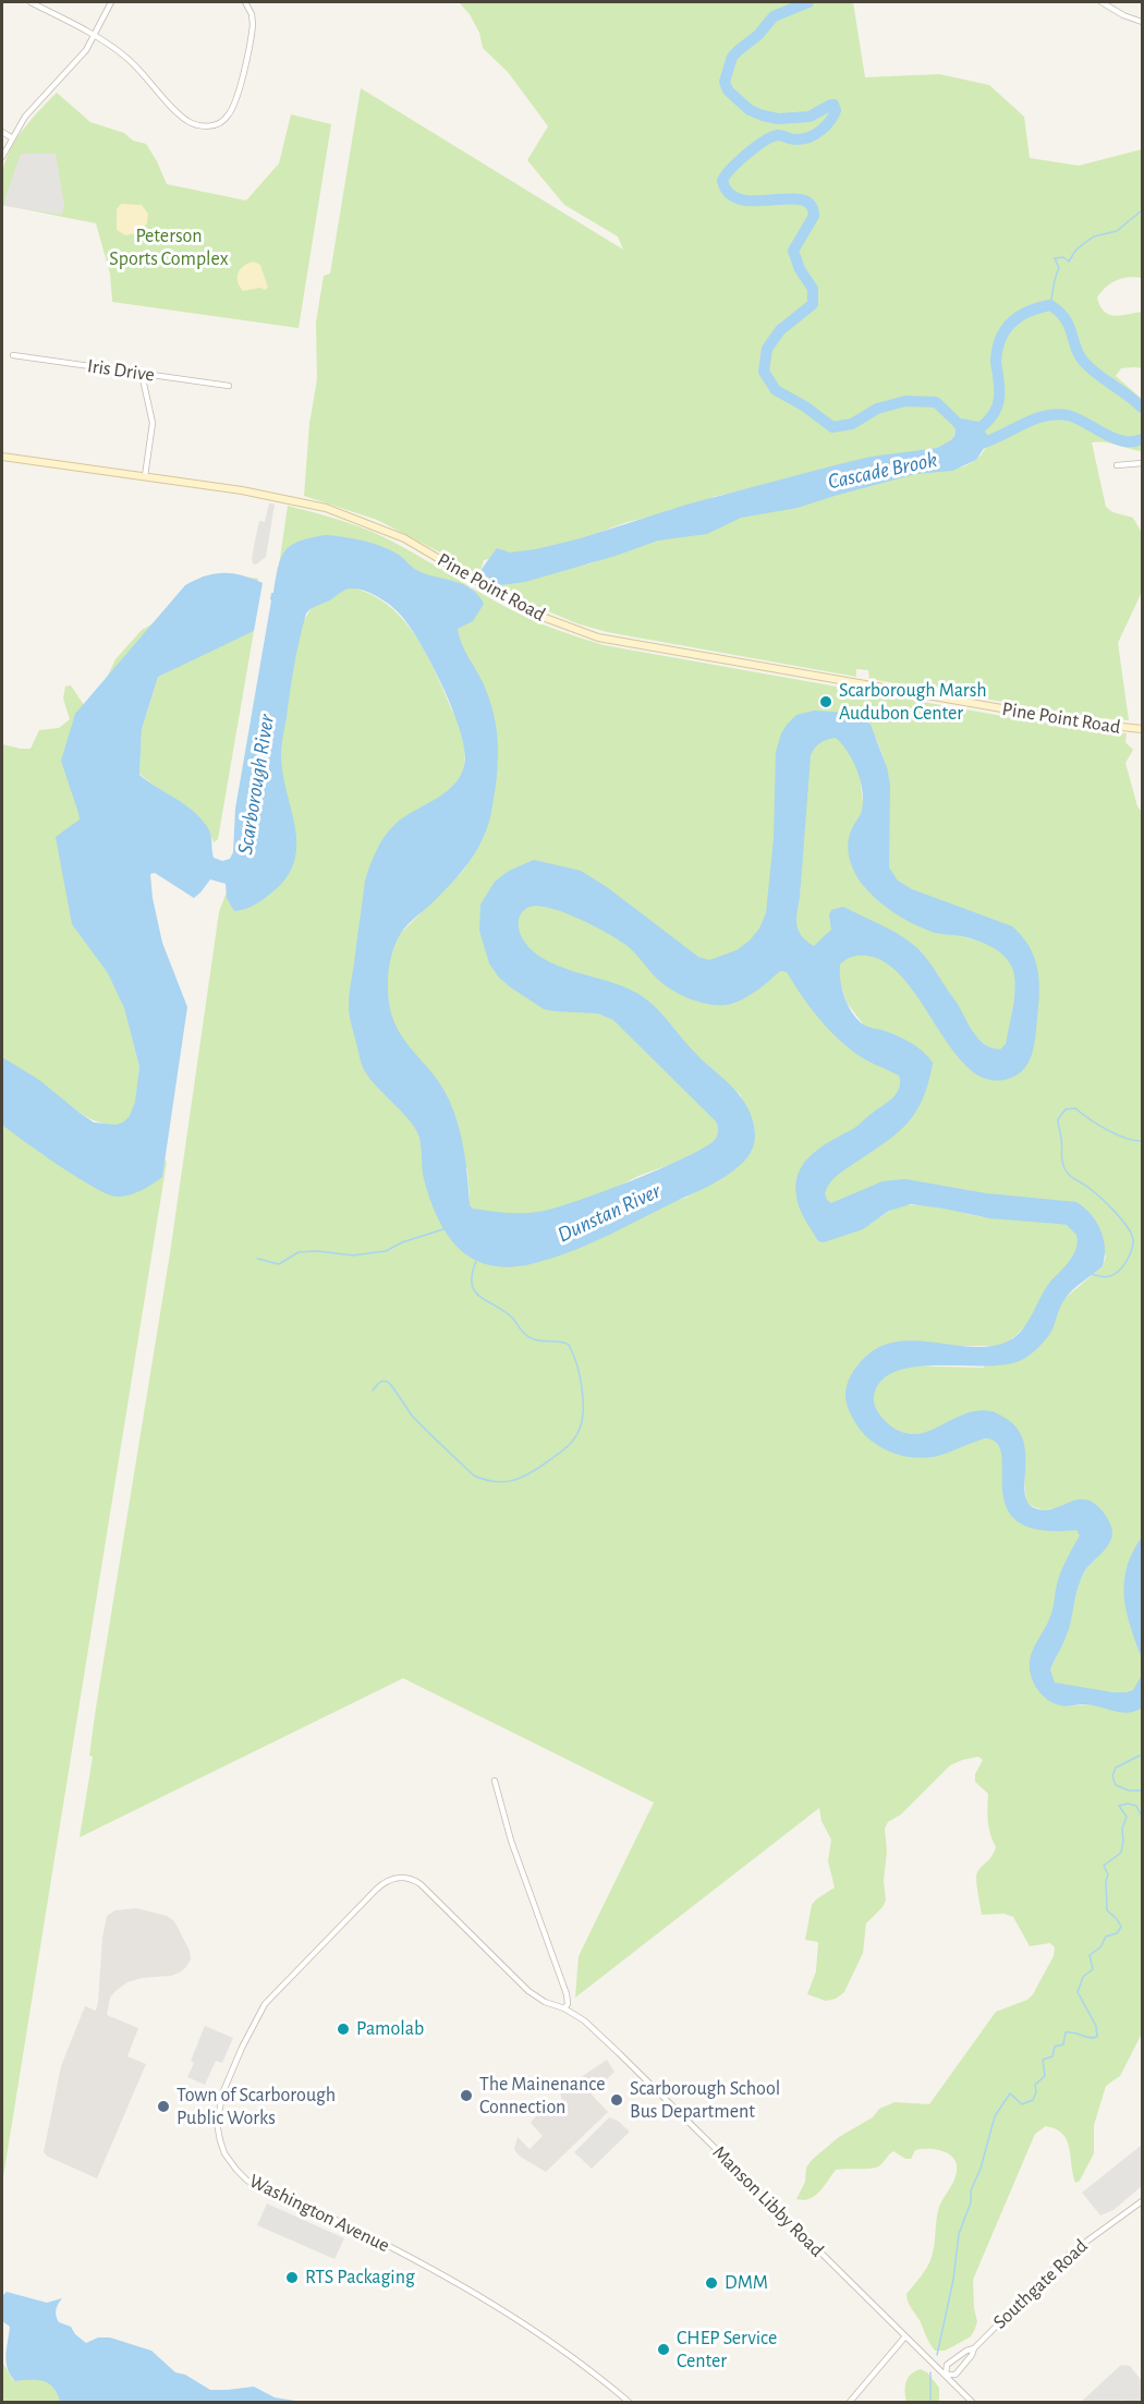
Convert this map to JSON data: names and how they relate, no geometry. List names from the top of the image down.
{
  "streets": {
    "main road": ["Pine Point Road"],
    "street": [
      "Iris Drive",
      "Manson Libby Road",
      "Washington Avenue",
      "Southgate Road"
    ]
  },
  "crossings": [
    ["Manson Libby Road", "Washington Avenue"],
    ["Manson Libby Road", "Southgate Road"]
  ],
  "water": ["Cascade Brook", "Scarborough River", "Dunstan River"],
  "parks": ["Peterson Sports Complex"],
  "places": [
    "Scarborough Marsh Audubon Center",
    "Pamolab",
    "The Mainenance Connection",
    "Scarborough School Bus Department",
    "Town of Scarborough Public Works",
    "RTS Packaging",
    "DMM",
    "CHEP Service Center"
  ]
}
